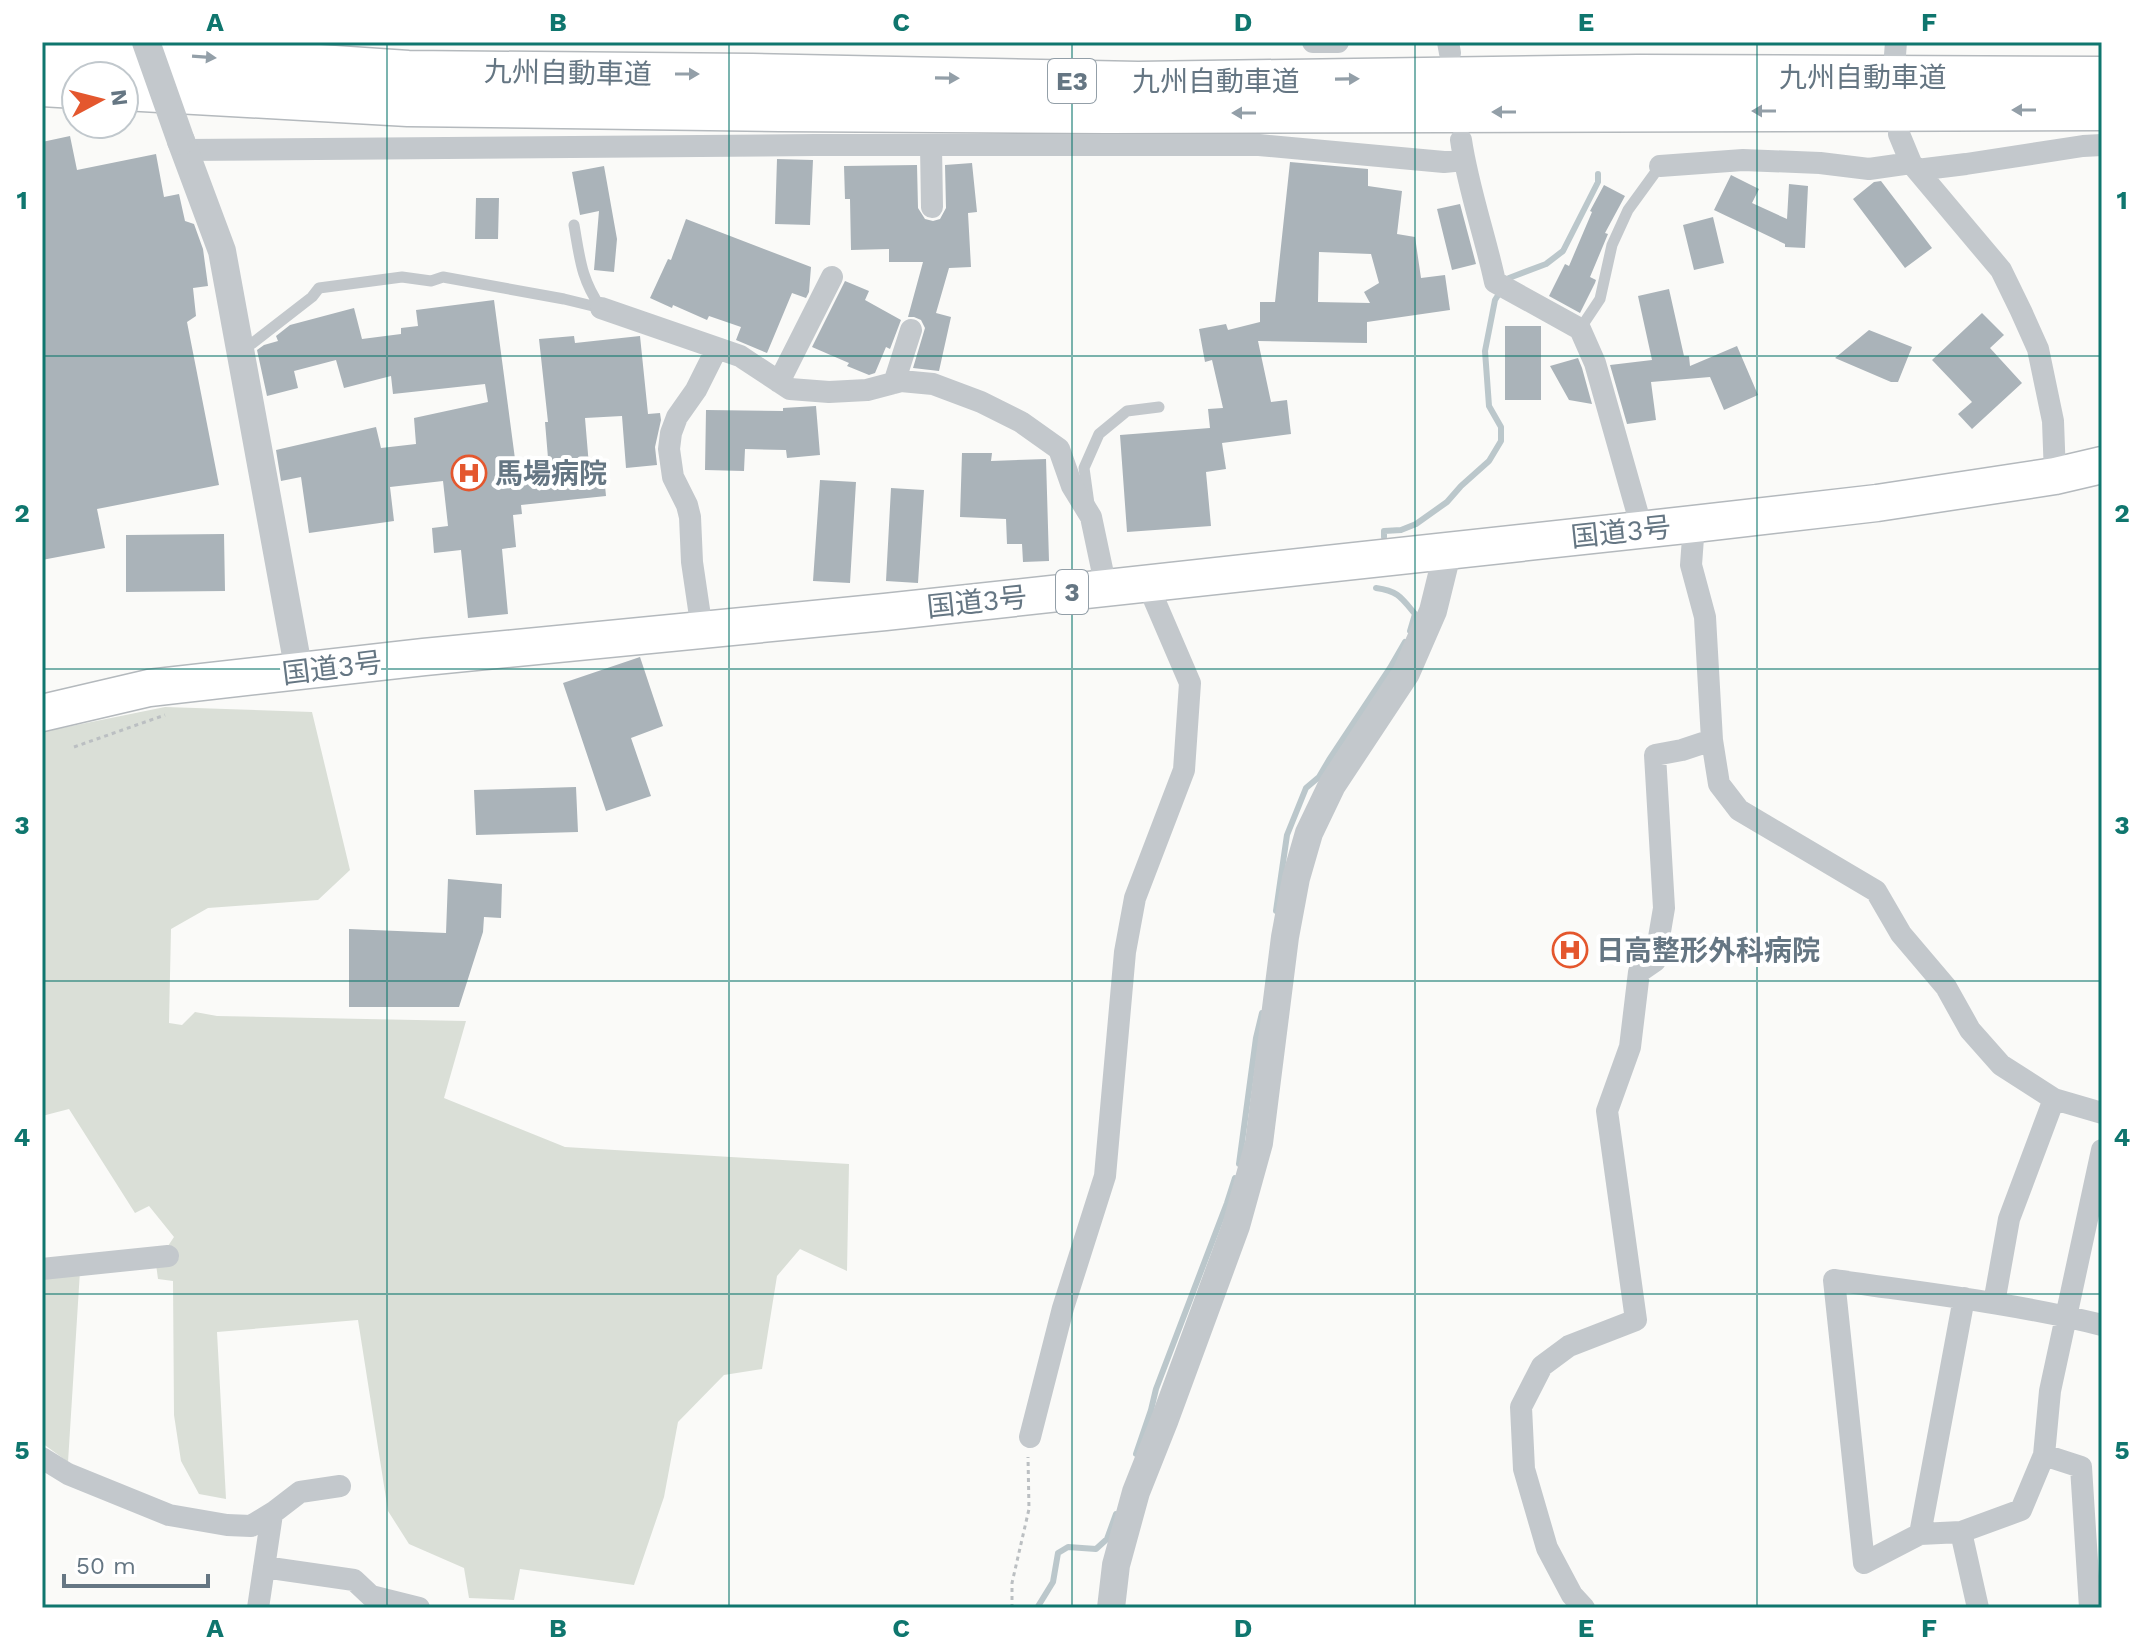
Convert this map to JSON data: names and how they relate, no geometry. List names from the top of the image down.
{
  "streets": {
    "highway": [
      "九州自動車道",
      "E3",
      "国道3号",
      "3"
    ]
  },
  "places": {
    "hospital": ["馬場病院", "日高整形外科病院"]
  },
  "scale_bar": "50 m",
  "north": "right",
  "grid": {
    "columns": [
      "A",
      "B",
      "C",
      "D",
      "E",
      "F"
    ],
    "rows": [
      "1",
      "2",
      "3",
      "4",
      "5"
    ]
  }
}
